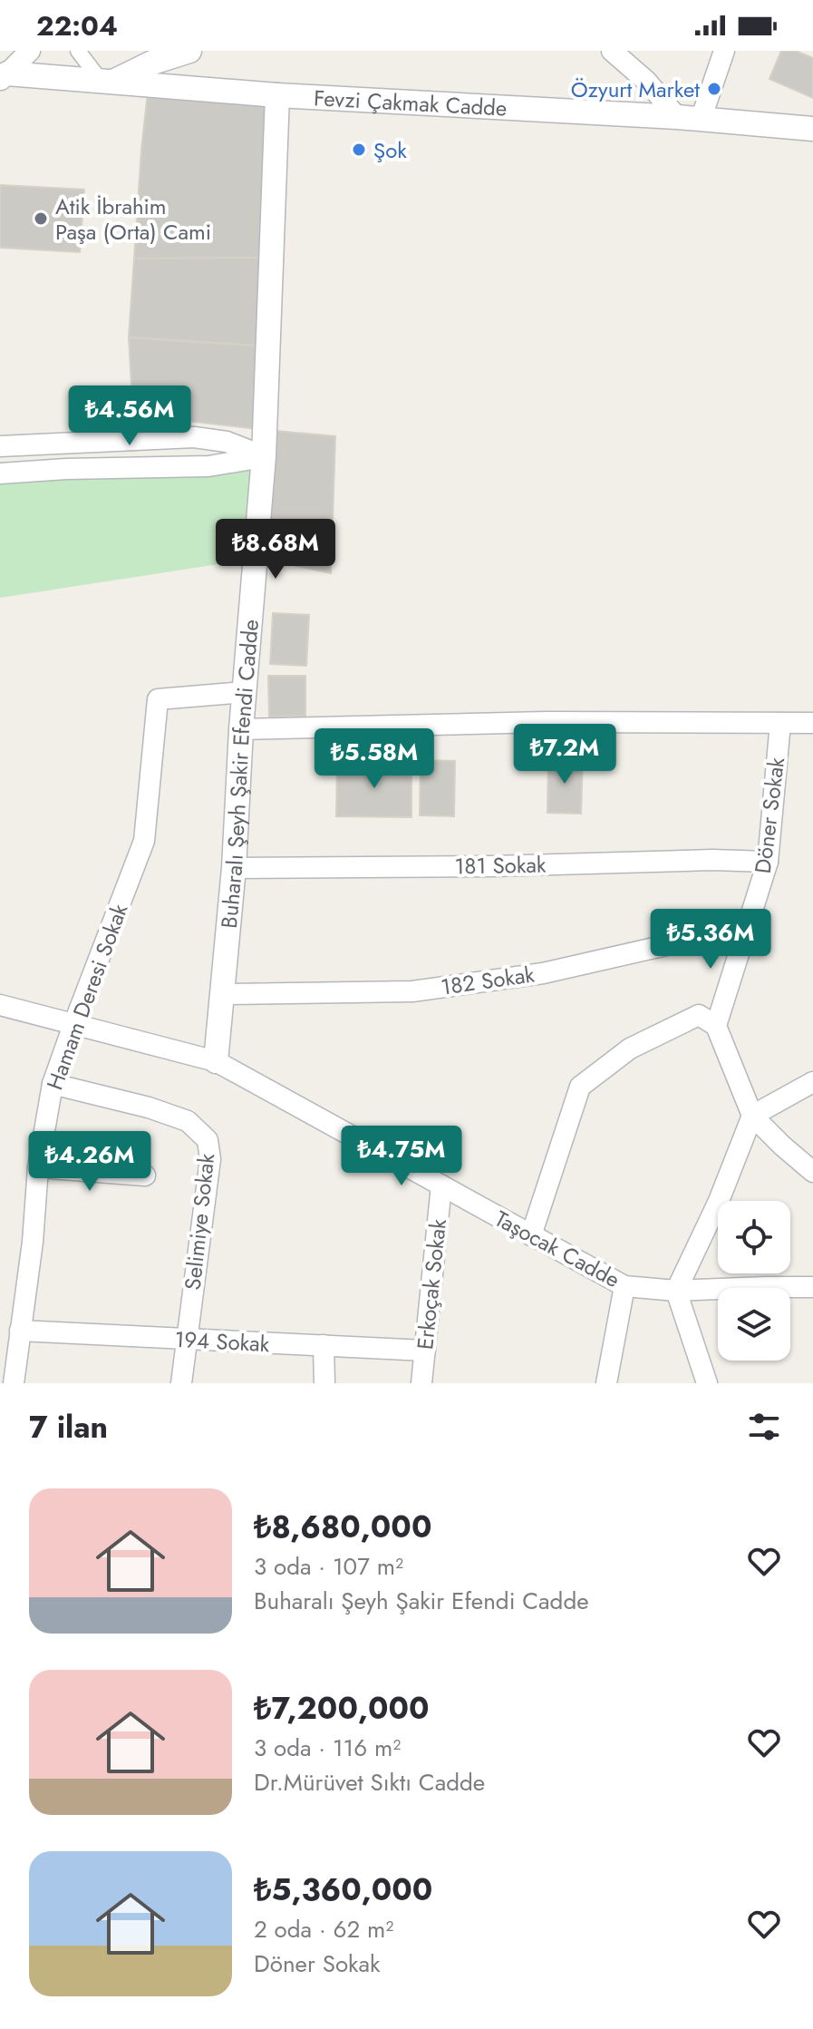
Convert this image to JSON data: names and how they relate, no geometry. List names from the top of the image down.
{
  "streets": {
    "street": [
      "Fevzi Çakmak Cadde",
      "Buharalı Şeyh Şakir Efendi Cadde",
      "Döner Sokak",
      "181 Sokak",
      "182 Sokak",
      "Hamam Deresi Sokak",
      "Selimiye Sokak",
      "Taşocak Cadde",
      "Erkoçak Sokak",
      "194 Sokak"
    ]
  },
  "crossings": [
    ["Fevzi Çakmak Cadde", "Buharalı Şeyh Şakir Efendi Cadde"],
    ["Buharalı Şeyh Şakir Efendi Cadde", "181 Sokak"],
    ["Buharalı Şeyh Şakir Efendi Cadde", "182 Sokak"],
    ["Buharalı Şeyh Şakir Efendi Cadde", "Hamam Deresi Sokak"],
    ["Buharalı Şeyh Şakir Efendi Cadde", "Taşocak Cadde"],
    ["Döner Sokak", "181 Sokak"],
    ["Döner Sokak", "182 Sokak"],
    ["Hamam Deresi Sokak", "Selimiye Sokak"],
    ["Hamam Deresi Sokak", "Taşocak Cadde"],
    ["Hamam Deresi Sokak", "194 Sokak"],
    ["Selimiye Sokak", "194 Sokak"],
    ["Taşocak Cadde", "Erkoçak Sokak"],
    ["Erkoçak Sokak", "194 Sokak"]
  ],
  "places": ["Özyurt Market", "Şok", "Atik İbrahim Paşa (Orta) Cami"],
  "page": {
    "status": "22:04",
    "price": [
      "₺4.56M",
      "₺8.68M",
      "₺7.2M",
      "₺5.58M",
      "₺5.36M",
      "₺4.75M",
      "₺4.26M"
    ],
    "heading": "7 ilan",
    "list": [
      {
        "name": "₺8,680,000",
        "note": "3 oda · 107 m² · Buharalı Şeyh Şakir Efendi Cadde"
      },
      {
        "name": "₺7,200,000",
        "note": "3 oda · 116 m² · Dr.Mürüvet Sıktı Cadde"
      },
      {
        "name": "₺5,360,000",
        "note": "2 oda · 62 m² · Döner Sokak"
      }
    ]
  }
}
